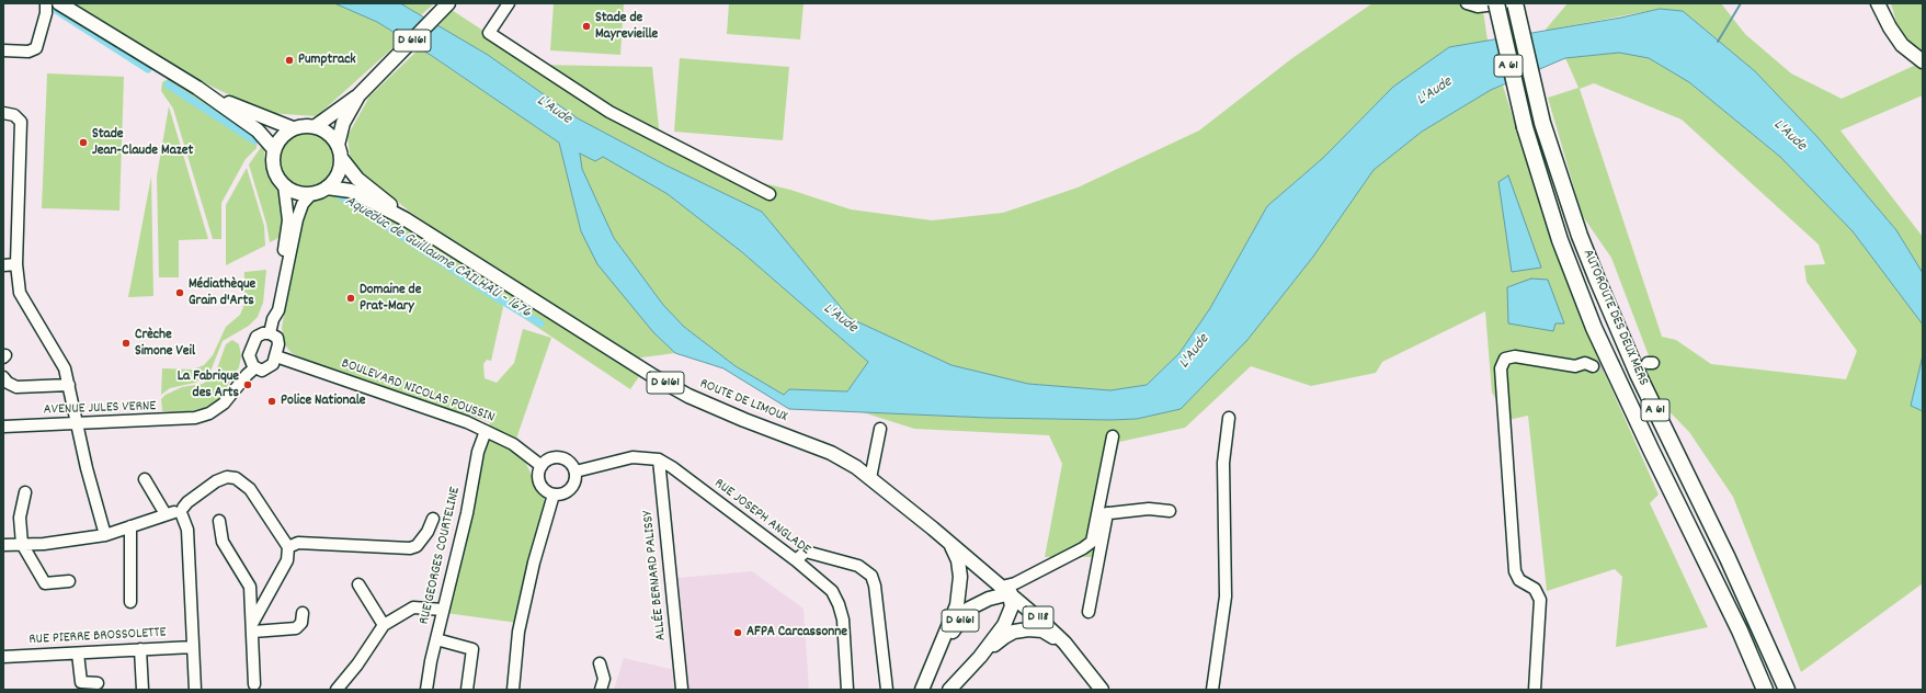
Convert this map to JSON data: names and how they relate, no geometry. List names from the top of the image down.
{
  "streets": {
    "highway": ["A 61", "AUTOROUTE DES DEUX MERS"],
    "main road": ["D 6161", "ROUTE DE LIMOUX", "D 118"],
    "street": [
      "BOULEVARD NICOLAS POUSSIN",
      "AVENUE JULES VERNE",
      "RUE JOSEPH ANGLADE",
      "RUE GEORGES COURTELINE",
      "ALLÉE BERNARD PALISSY",
      "RUE PIERRE BROSSOLETTE"
    ]
  },
  "crossings": [
    ["D 6161", "ROUTE DE LIMOUX"],
    ["D 6161", "D 118"],
    ["BOULEVARD NICOLAS POUSSIN", "AVENUE JULES VERNE"],
    ["BOULEVARD NICOLAS POUSSIN", "RUE JOSEPH ANGLADE"],
    ["BOULEVARD NICOLAS POUSSIN", "RUE GEORGES COURTELINE"],
    ["RUE JOSEPH ANGLADE", "ALLÉE BERNARD PALISSY"]
  ],
  "water": ["L'Aude", "Aqueduc de Guillaume CAILHAU - 1676"],
  "places": [
    "Stade de Mayrevieille",
    "Pumptrack",
    "Stade Jean-Claude Mazet",
    "Médiathèque Grain d'Arts",
    "Domaine de Prat-Mary",
    "Crèche Simone Veil",
    "La Fabrique des Arts",
    "Police Nationale",
    "AFPA Carcassonne"
  ]
}
